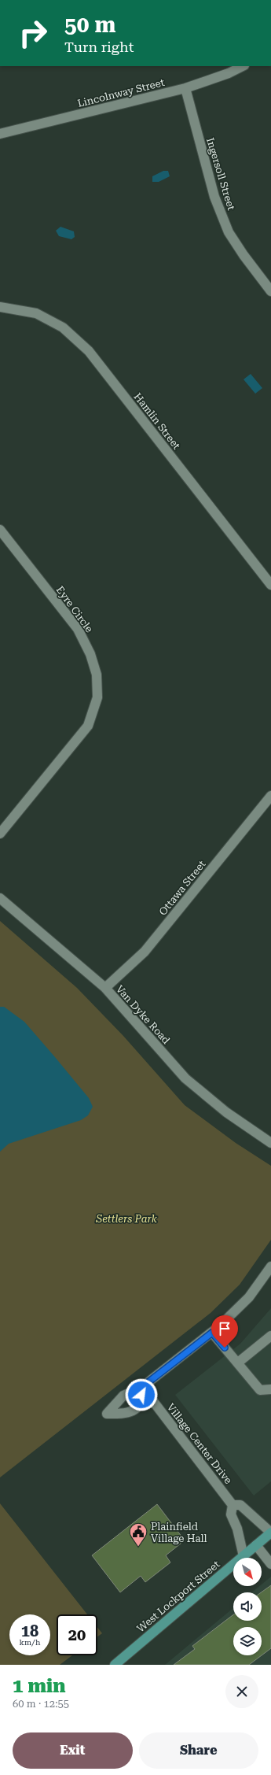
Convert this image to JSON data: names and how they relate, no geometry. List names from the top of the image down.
{
  "streets": {
    "main road": ["West Lockport Street"],
    "street": [
      "Lincolnway Street",
      "Ingersoll Street",
      "Hamlin Street",
      "Eyre Circle",
      "Ottawa Street",
      "Van Dyke Road",
      "Village Center Drive"
    ]
  },
  "crossings": [
    ["Lincolnway Street", "Ingersoll Street"],
    ["Ottawa Street", "Van Dyke Road"]
  ],
  "parks": ["Settlers Park"],
  "places": {
    "public building": ["Plainfield Village Hall"]
  },
  "north": "bottom right",
  "page": {
    "turn": ["50 m", "Turn right"],
    "speed": "18 km/h",
    "limit": "20",
    "heading": ["1 min", "60 m · 12:55"],
    "buttons": ["Exit", "Share"]
  }
}
